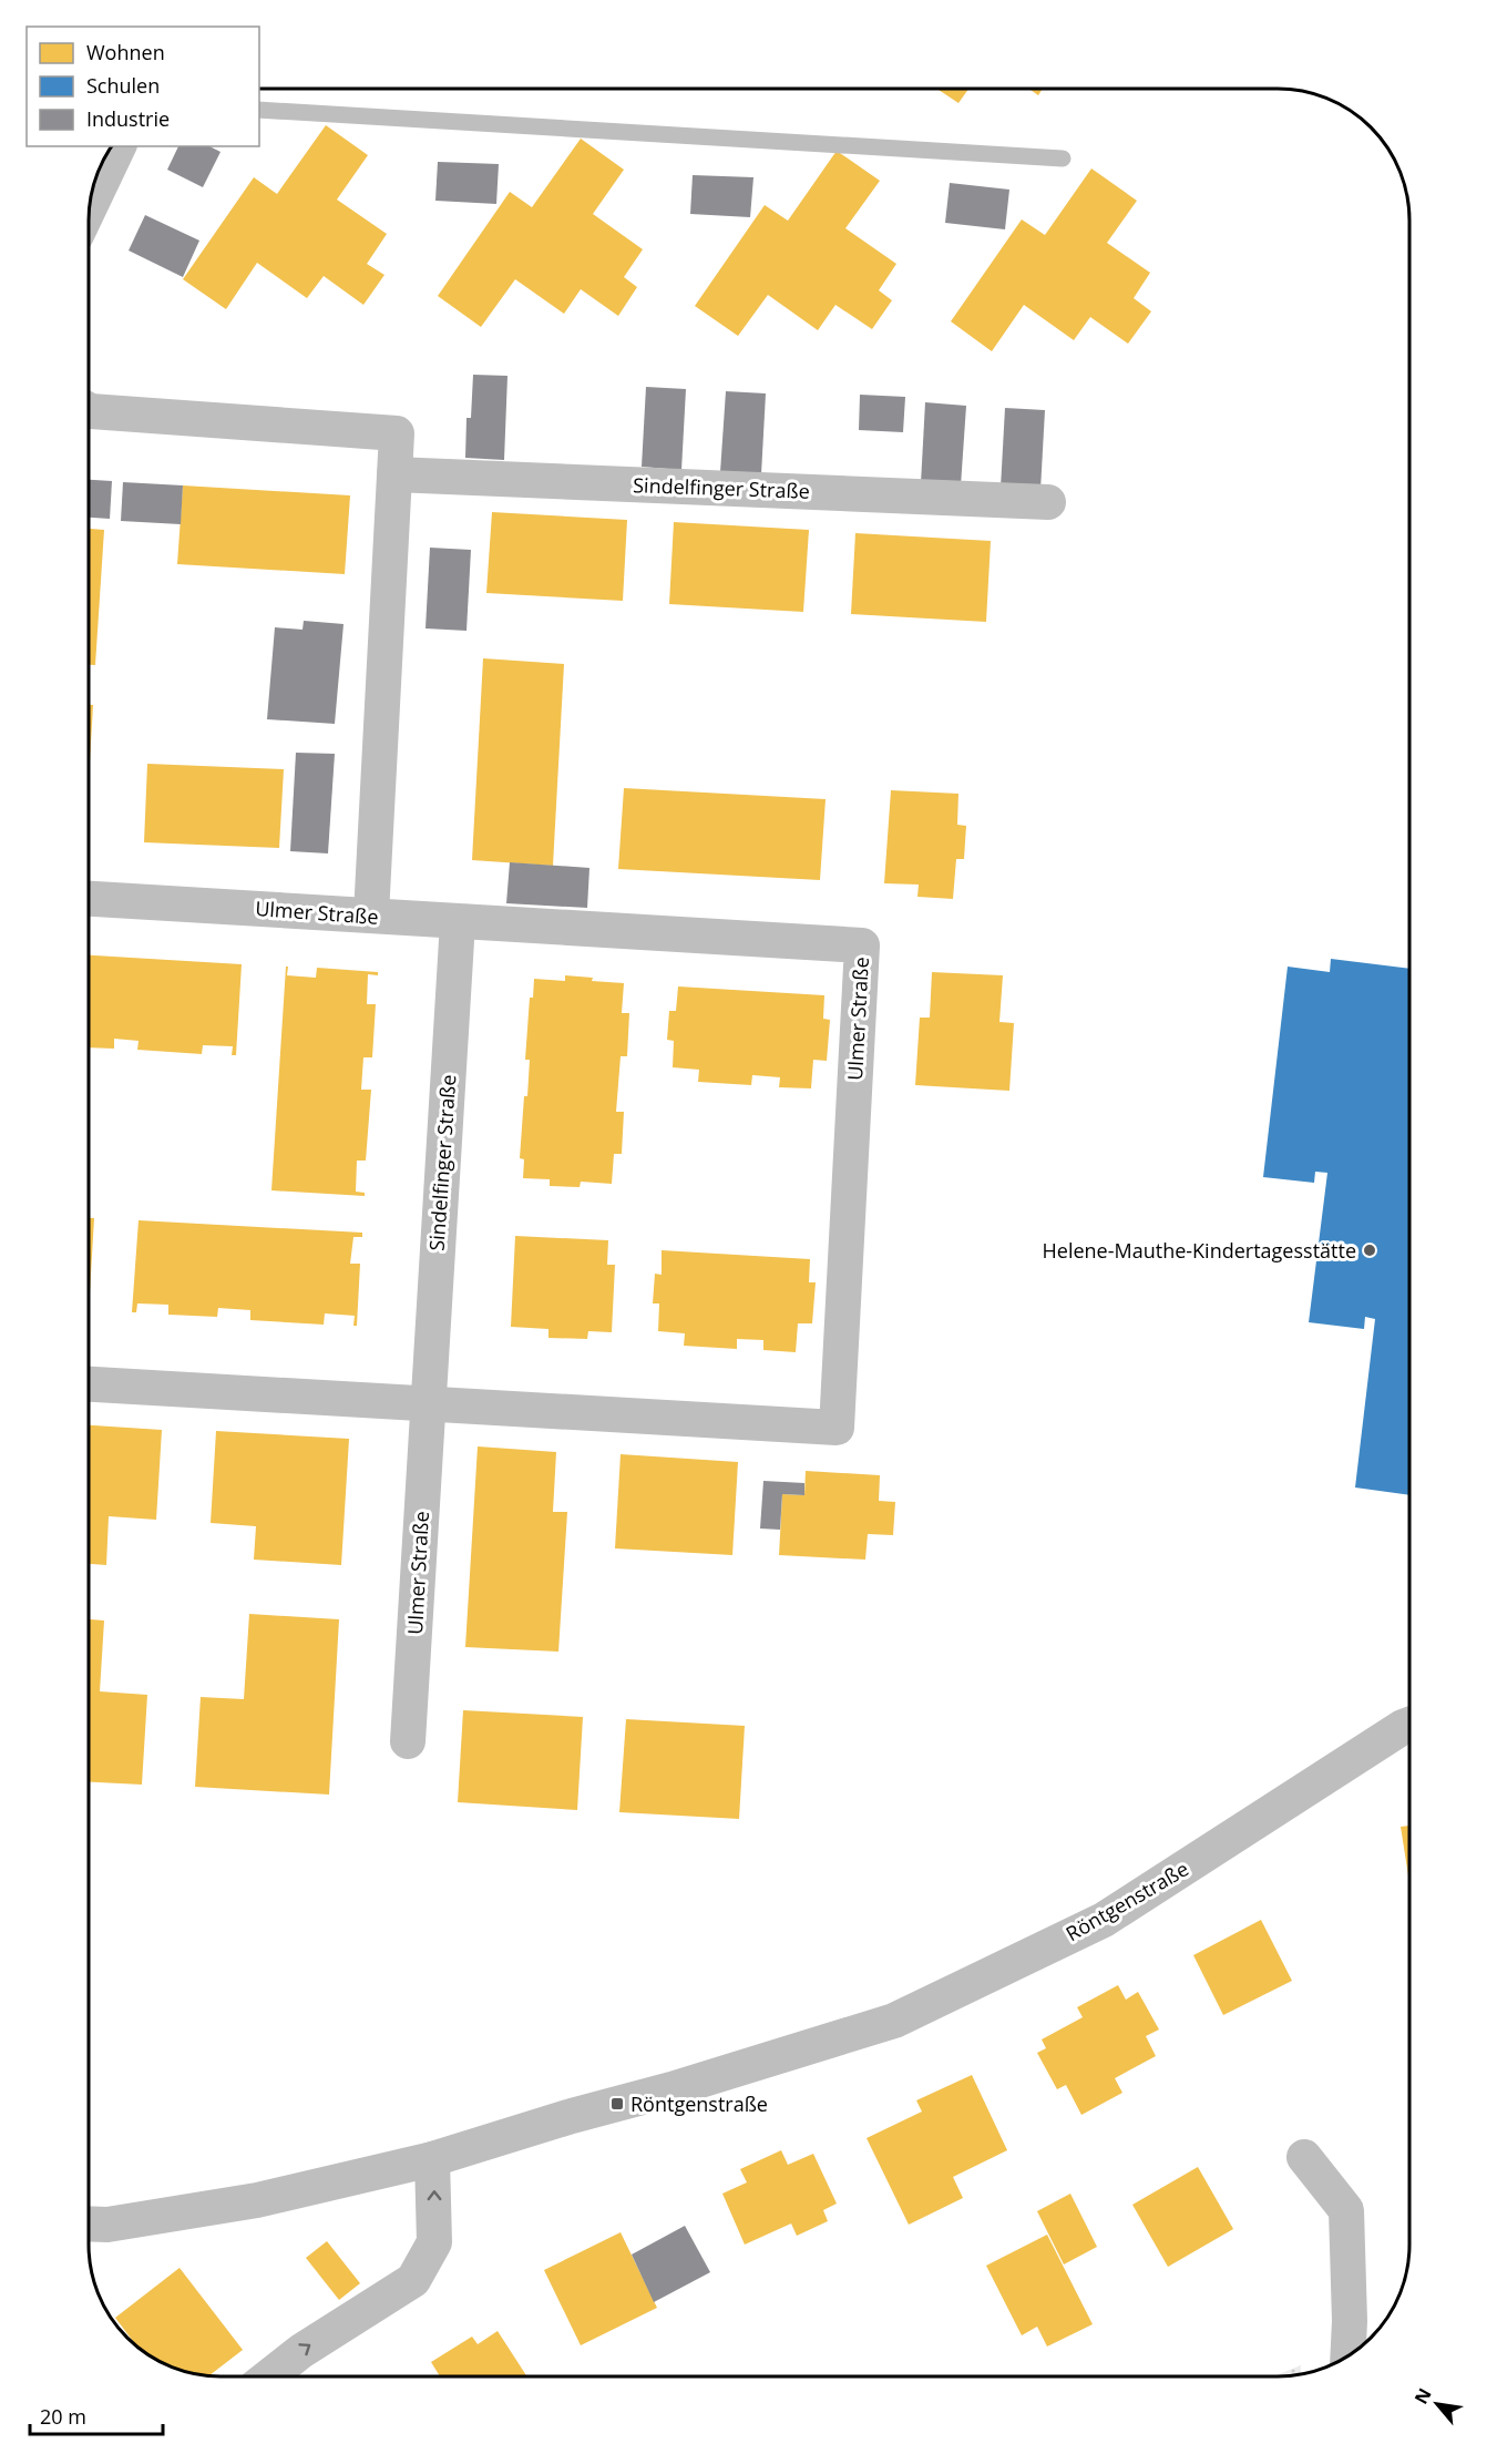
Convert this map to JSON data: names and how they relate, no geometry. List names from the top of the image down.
{
  "streets": {
    "street": ["Sindelfinger Straße", "Ulmer Straße", "Röntgenstraße"]
  },
  "crossings": [
    ["Sindelfinger Straße", "Ulmer Straße"]
  ],
  "places": {
    "other": ["Helene-Mauthe-Kindertagesstätte"],
    "transit": ["Röntgenstraße"]
  },
  "legend": ["Wohnen", "Schulen", "Industrie"],
  "scale_bar": "20 m",
  "north": "top left"
}
